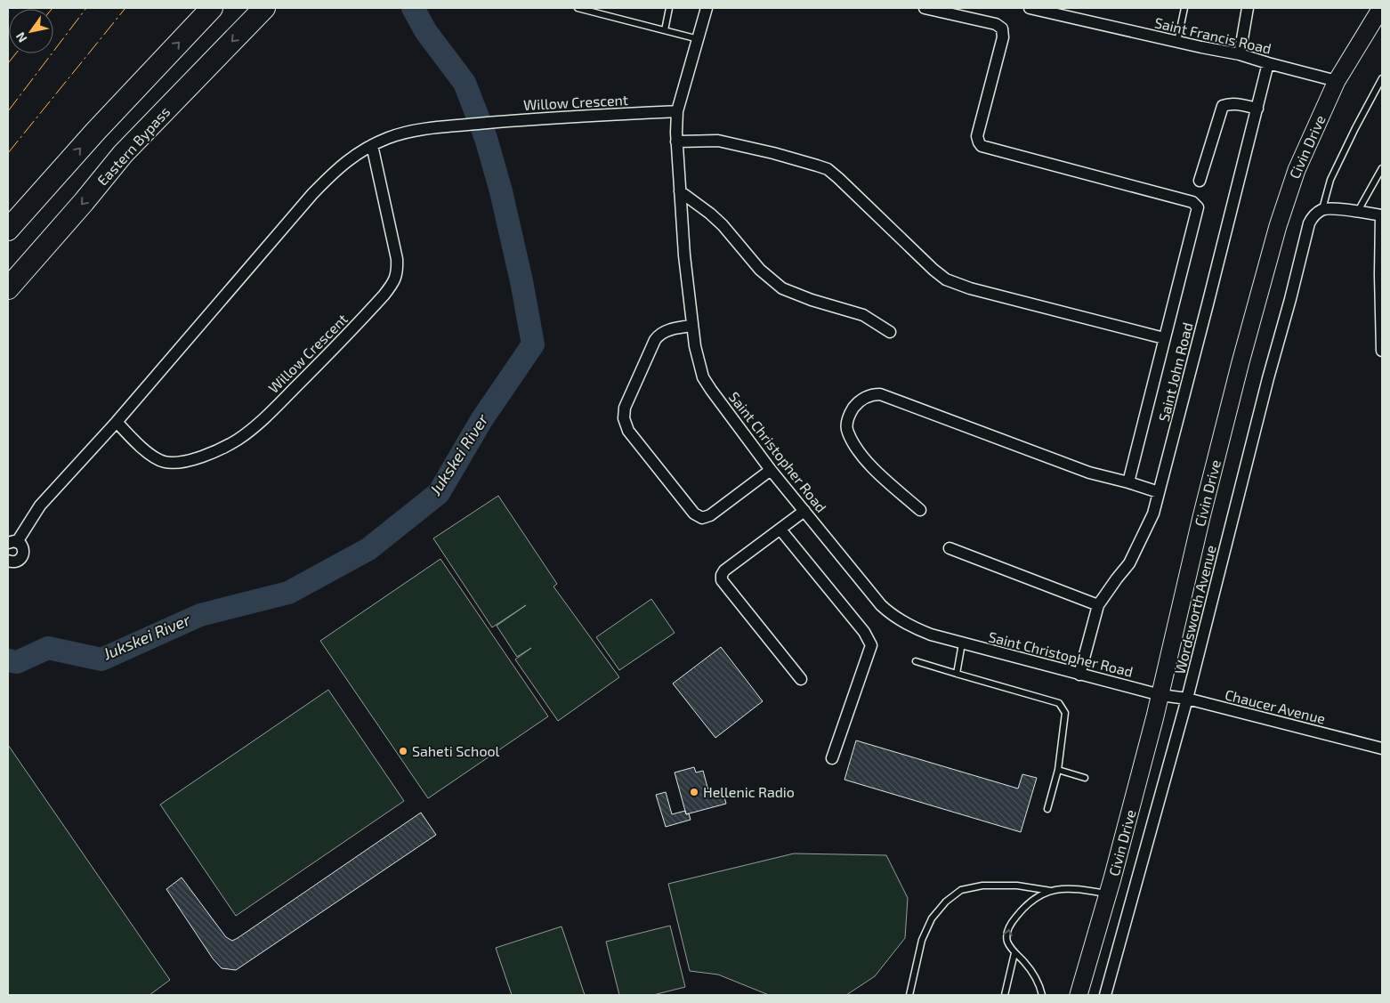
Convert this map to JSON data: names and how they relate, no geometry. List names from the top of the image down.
{
  "streets": {
    "highway": ["Eastern Bypass"],
    "main road": ["Civin Drive"],
    "street": [
      "Saint Francis Road",
      "Willow Crescent",
      "Saint John Road",
      "Saint Christopher Road",
      "Wordsworth Avenue",
      "Chaucer Avenue"
    ]
  },
  "crossings": [
    ["Saint Francis Road", "Civin Drive"],
    ["Saint Francis Road", "Saint John Road"],
    ["Willow Crescent", "Saint Christopher Road"],
    ["Civin Drive", "Saint Christopher Road"],
    ["Civin Drive", "Chaucer Avenue"],
    ["Saint John Road", "Saint Christopher Road"],
    ["Saint Christopher Road", "Chaucer Avenue"],
    ["Wordsworth Avenue", "Chaucer Avenue"]
  ],
  "water": ["Jukskei River"],
  "places": ["Saheti School", "Hellenic Radio"],
  "north": "bottom left"
}
